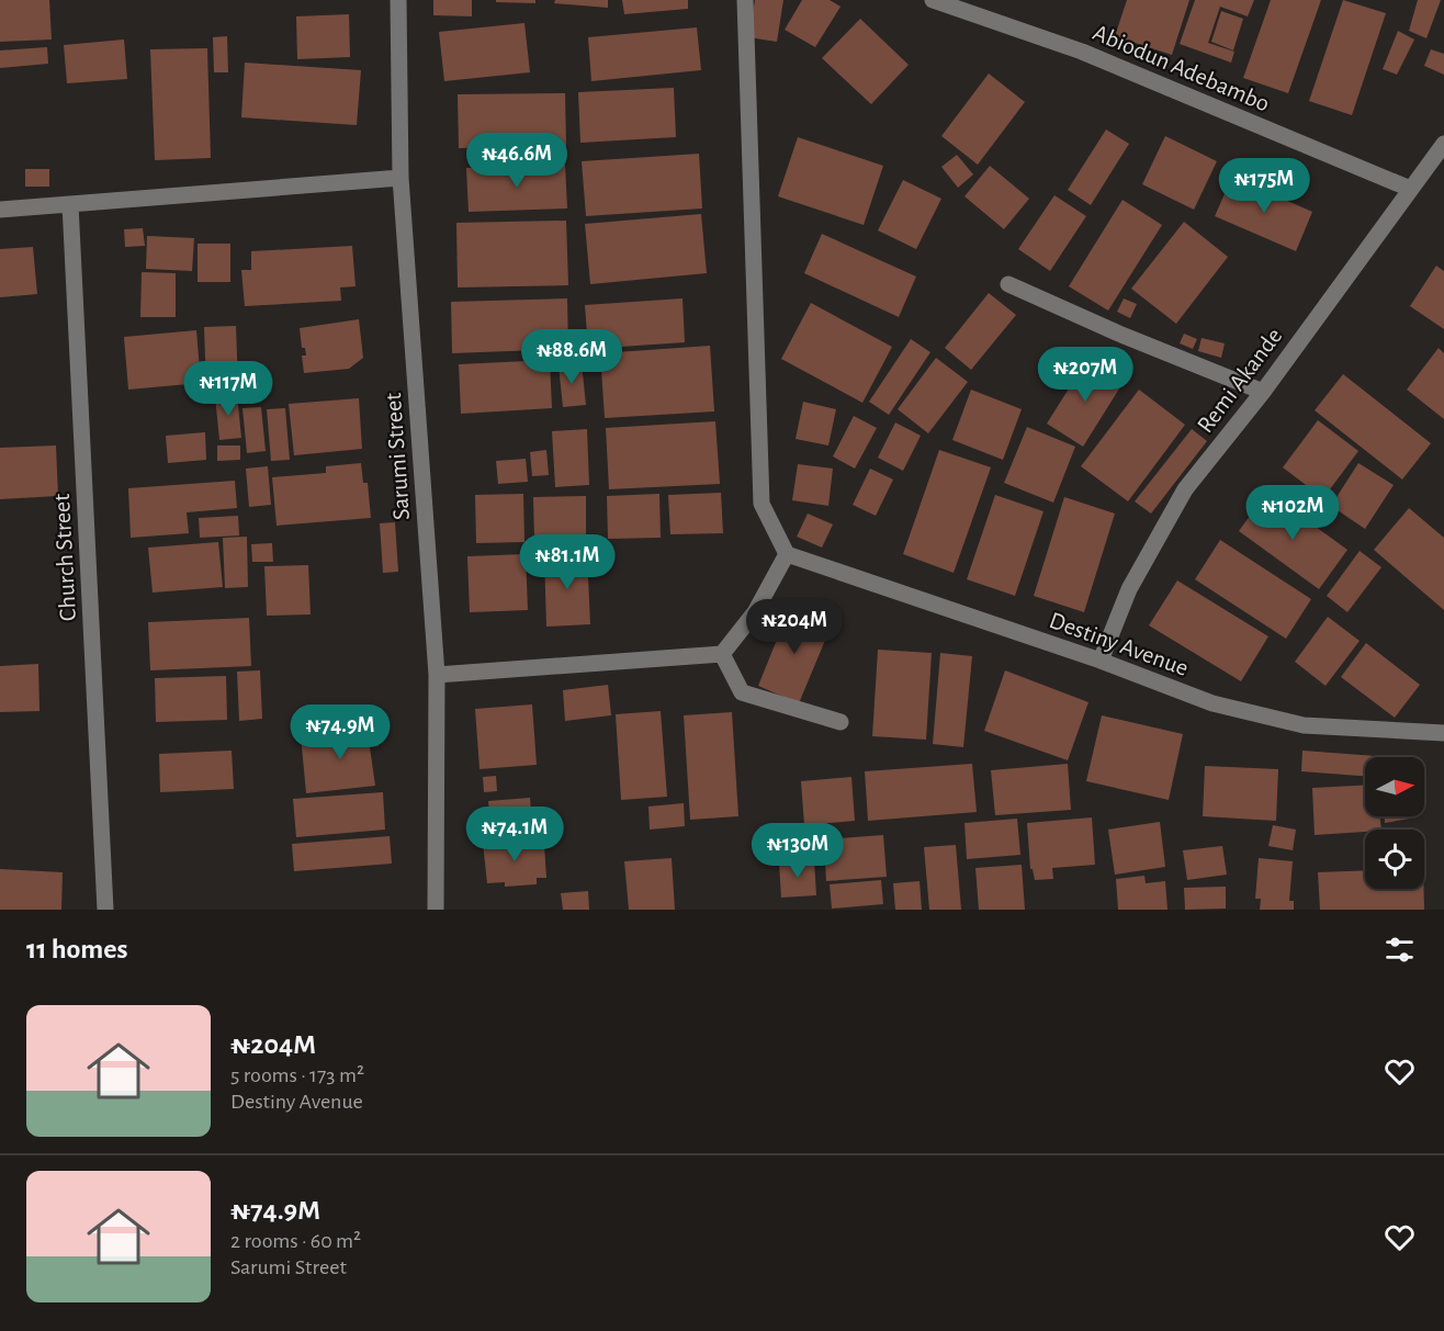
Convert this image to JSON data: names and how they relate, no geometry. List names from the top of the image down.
{
  "streets": {
    "street": [
      "Abiodun Adebambo",
      "Remi Akande",
      "Sarumi Street",
      "Church Street",
      "Destiny Avenue"
    ]
  },
  "crossings": [
    ["Abiodun Adebambo", "Remi Akande"],
    ["Remi Akande", "Destiny Avenue"]
  ],
  "north": "right",
  "page": {
    "price": [
      "₦46.6M",
      "₦175M",
      "₦88.6M",
      "₦207M",
      "₦117M",
      "₦102M",
      "₦81.1M",
      "₦204M",
      "₦74.9M",
      "₦74.1M",
      "₦130M"
    ],
    "heading": "11 homes",
    "list": [
      {
        "name": "₦204M",
        "note": "5 rooms · 173 m² · Destiny Avenue"
      },
      {
        "name": "₦74.9M",
        "note": "2 rooms · 60 m² · Sarumi Street"
      }
    ]
  }
}
